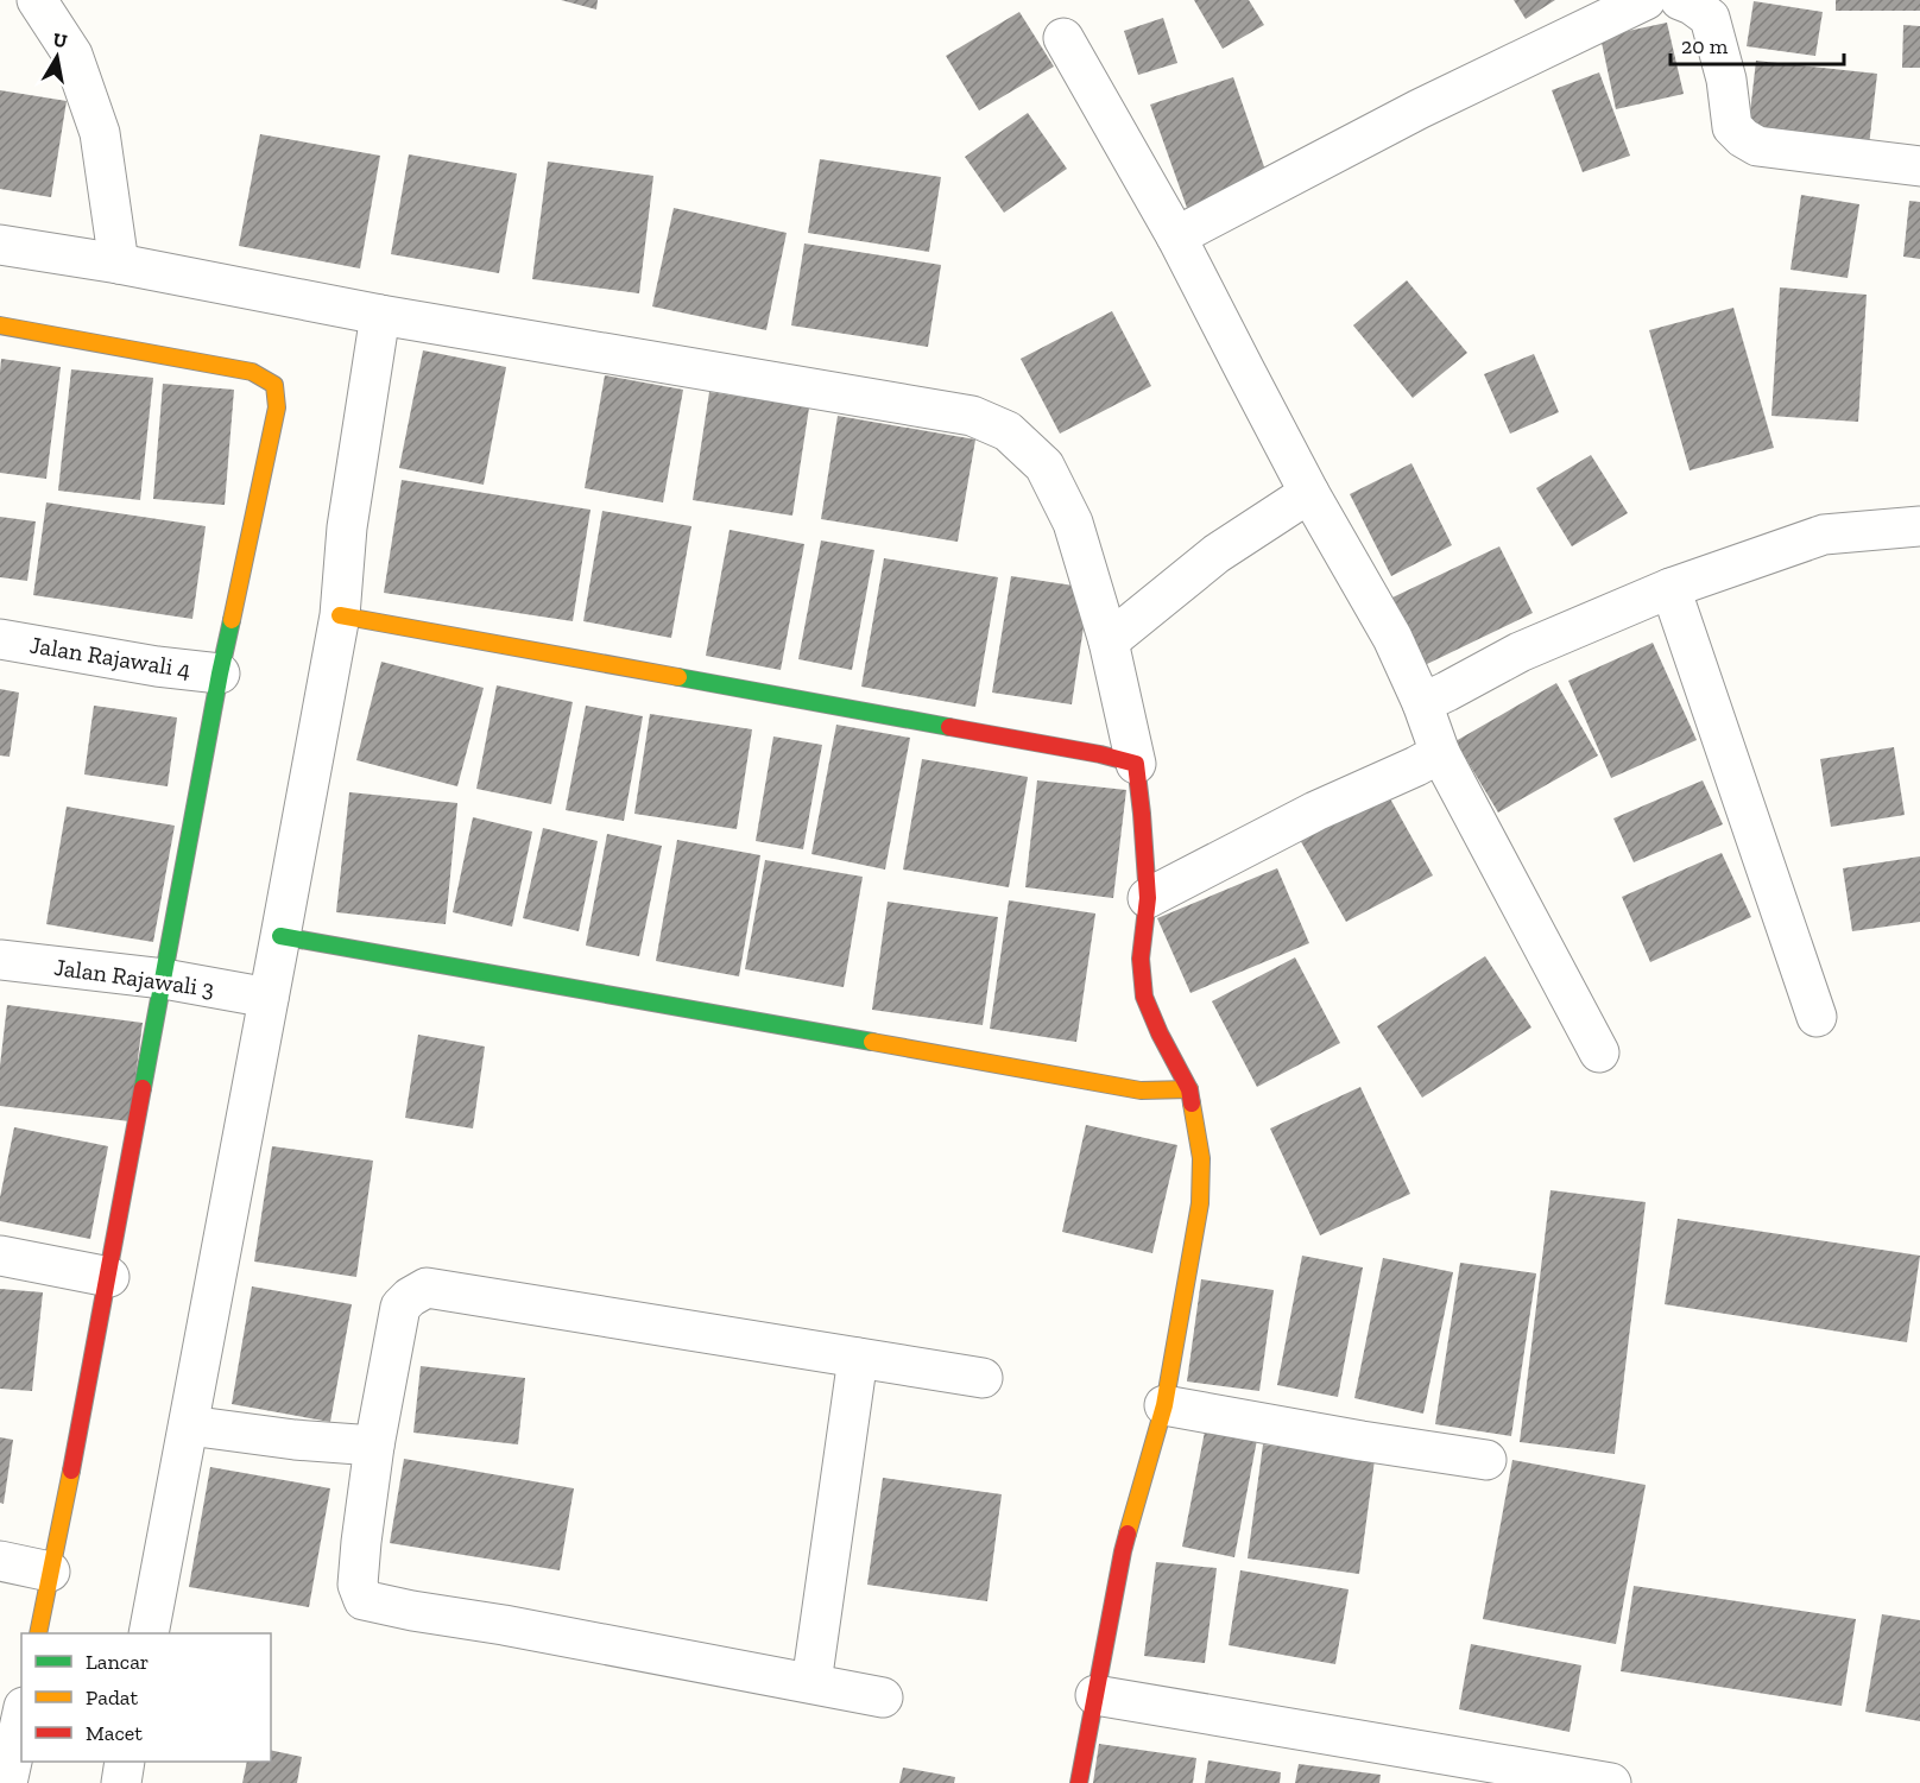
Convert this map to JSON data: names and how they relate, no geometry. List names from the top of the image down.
{
  "streets": {
    "street": ["Jalan Rajawali 4", "Jalan Rajawali 3"]
  },
  "legend": ["Lancar", "Padat", "Macet"],
  "scale_bar": "20 m",
  "north": "top"
}
